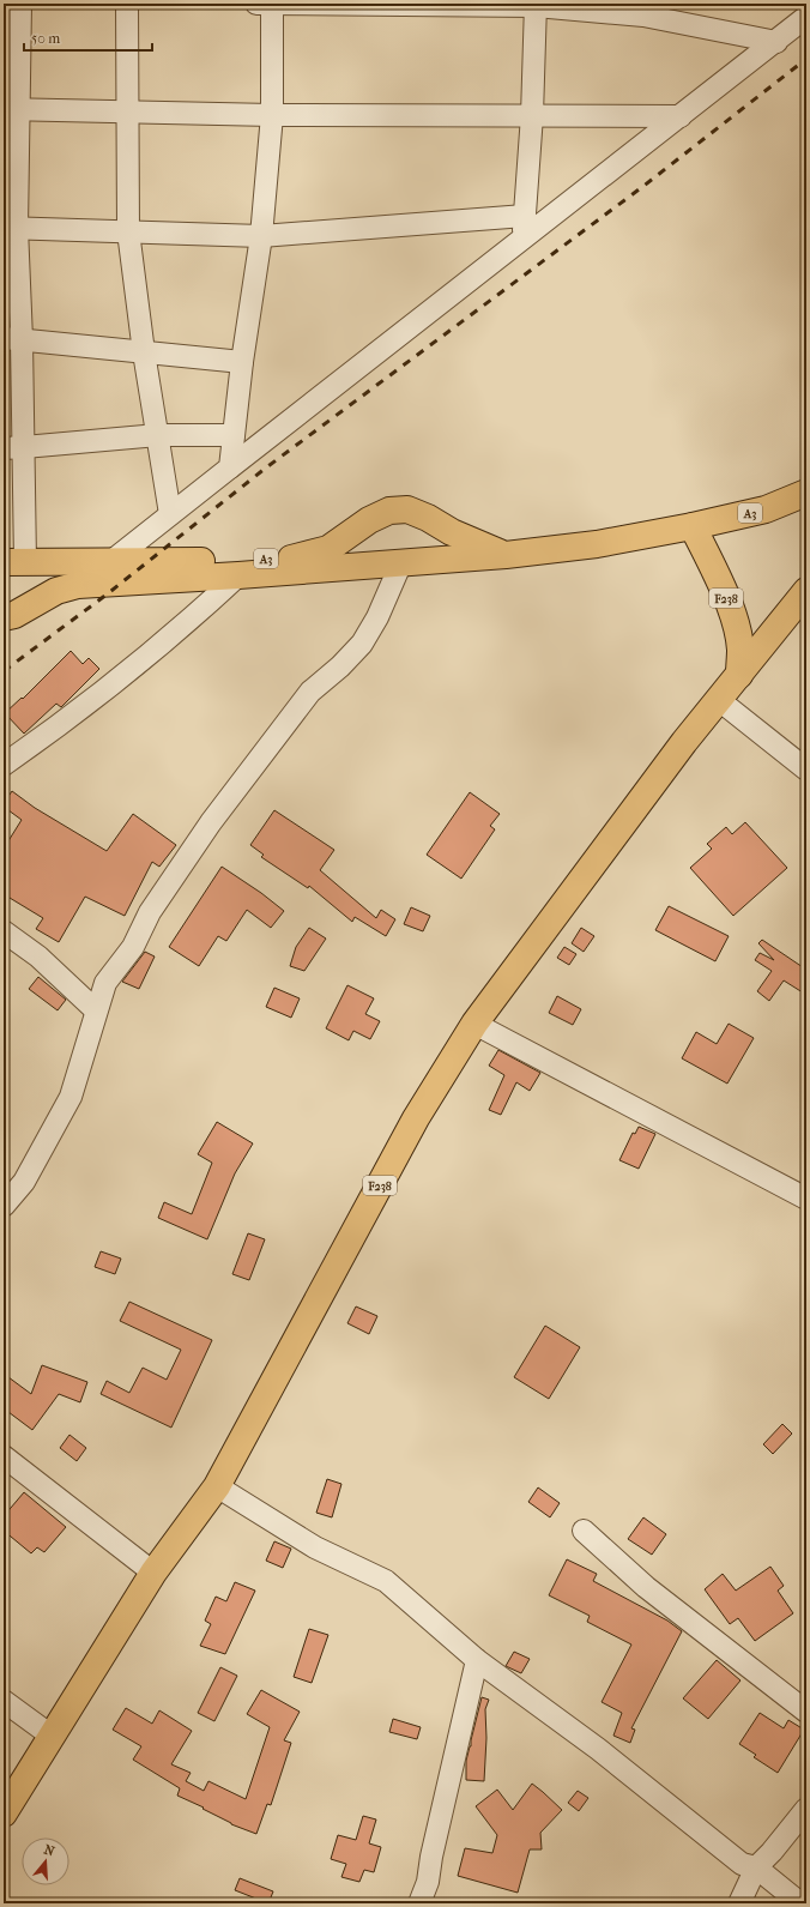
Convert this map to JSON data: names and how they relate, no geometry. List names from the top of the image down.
{
  "streets": {
    "main road": ["A3", "F238"]
  },
  "crossings": [
    ["A3", "F238"]
  ],
  "scale_bar": "50 m",
  "north": "top"
}
